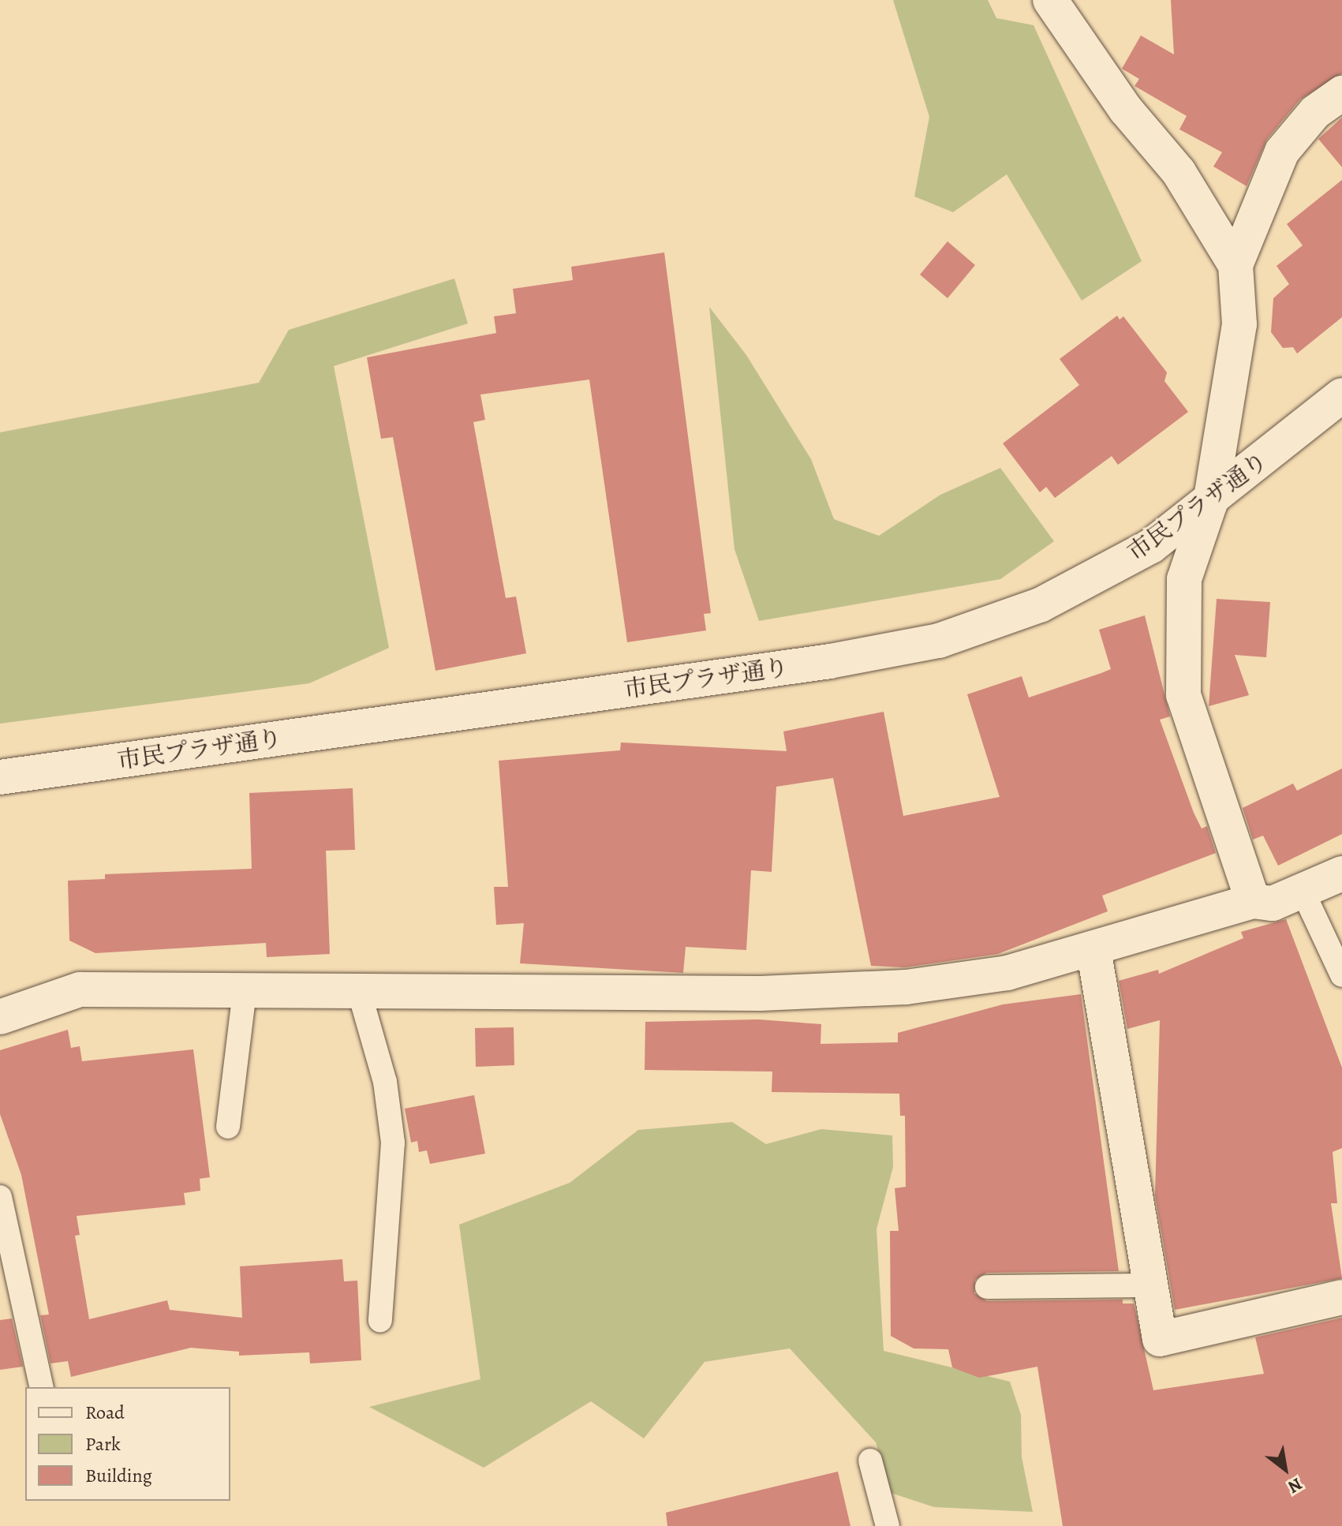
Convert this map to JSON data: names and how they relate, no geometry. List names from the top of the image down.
{
  "streets": {
    "street": ["市民プラザ通り"]
  },
  "legend": ["Road", "Park", "Building"],
  "north": "bottom right"
}
